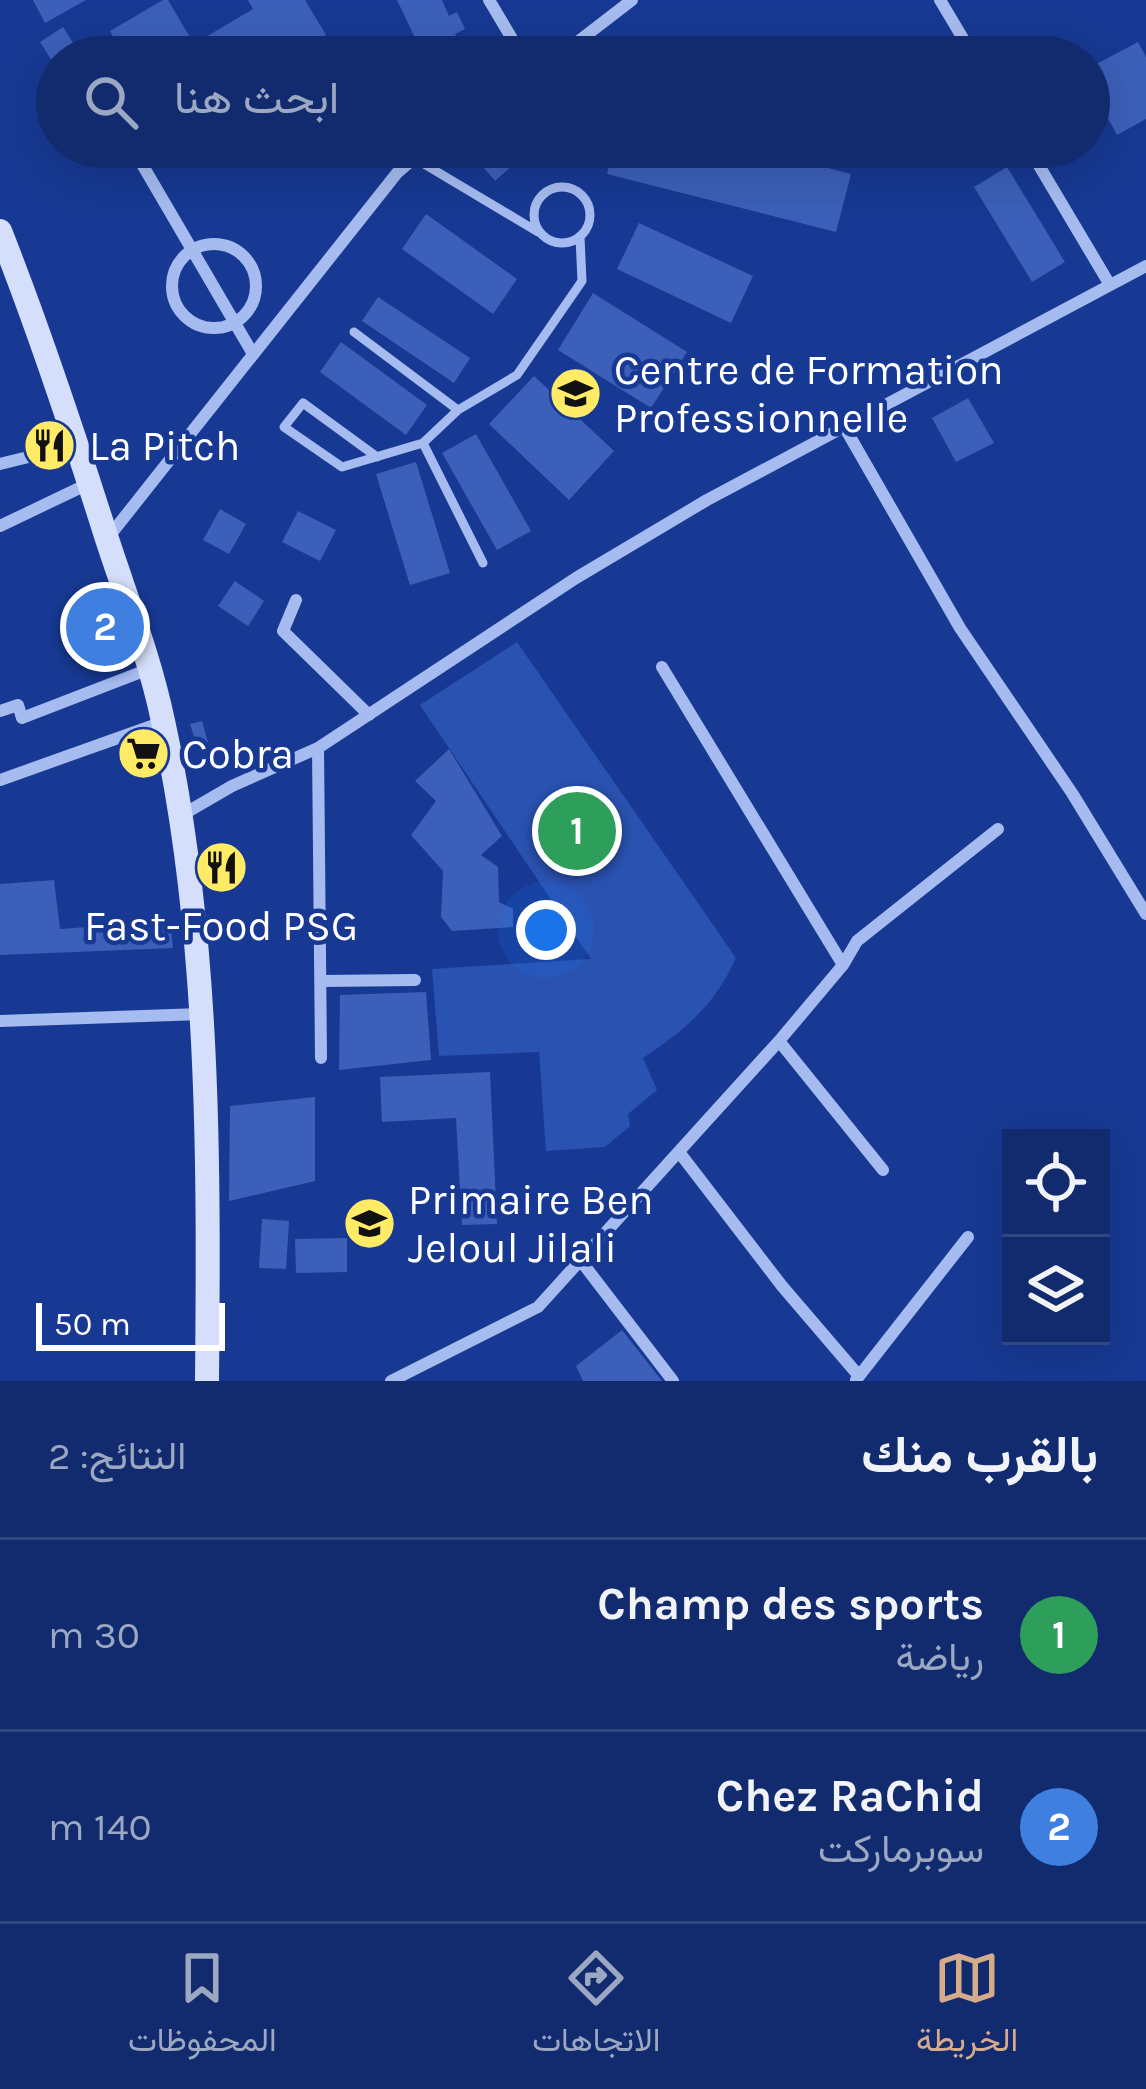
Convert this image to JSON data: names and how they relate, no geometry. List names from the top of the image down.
{
  "places": {
    "school or university": ["Centre de Formation Professionnelle", "Primaire Ben Jeloul Jilali"],
    "restaurant": ["La Pitch", "Fast-Food PSG"],
    "supermarket": ["Cobra"]
  },
  "scale_bar": "50 m",
  "page": {
    "search": "ابحث هنا",
    "pins": ["2", "1"],
    "scale": "50 m",
    "heading": ["بالقرب منك", "النتائج: 2"],
    "list": [
      {
        "mark": "1",
        "name": "Champ des sports",
        "note": "رياضة",
        "value": "30 m"
      },
      {
        "mark": "2",
        "name": "Chez RaChid",
        "note": "سوبرماركت",
        "value": "140 m"
      }
    ],
    "nav": ["الخريطة", "الاتجاهات", "المحفوظات"]
  }
}
